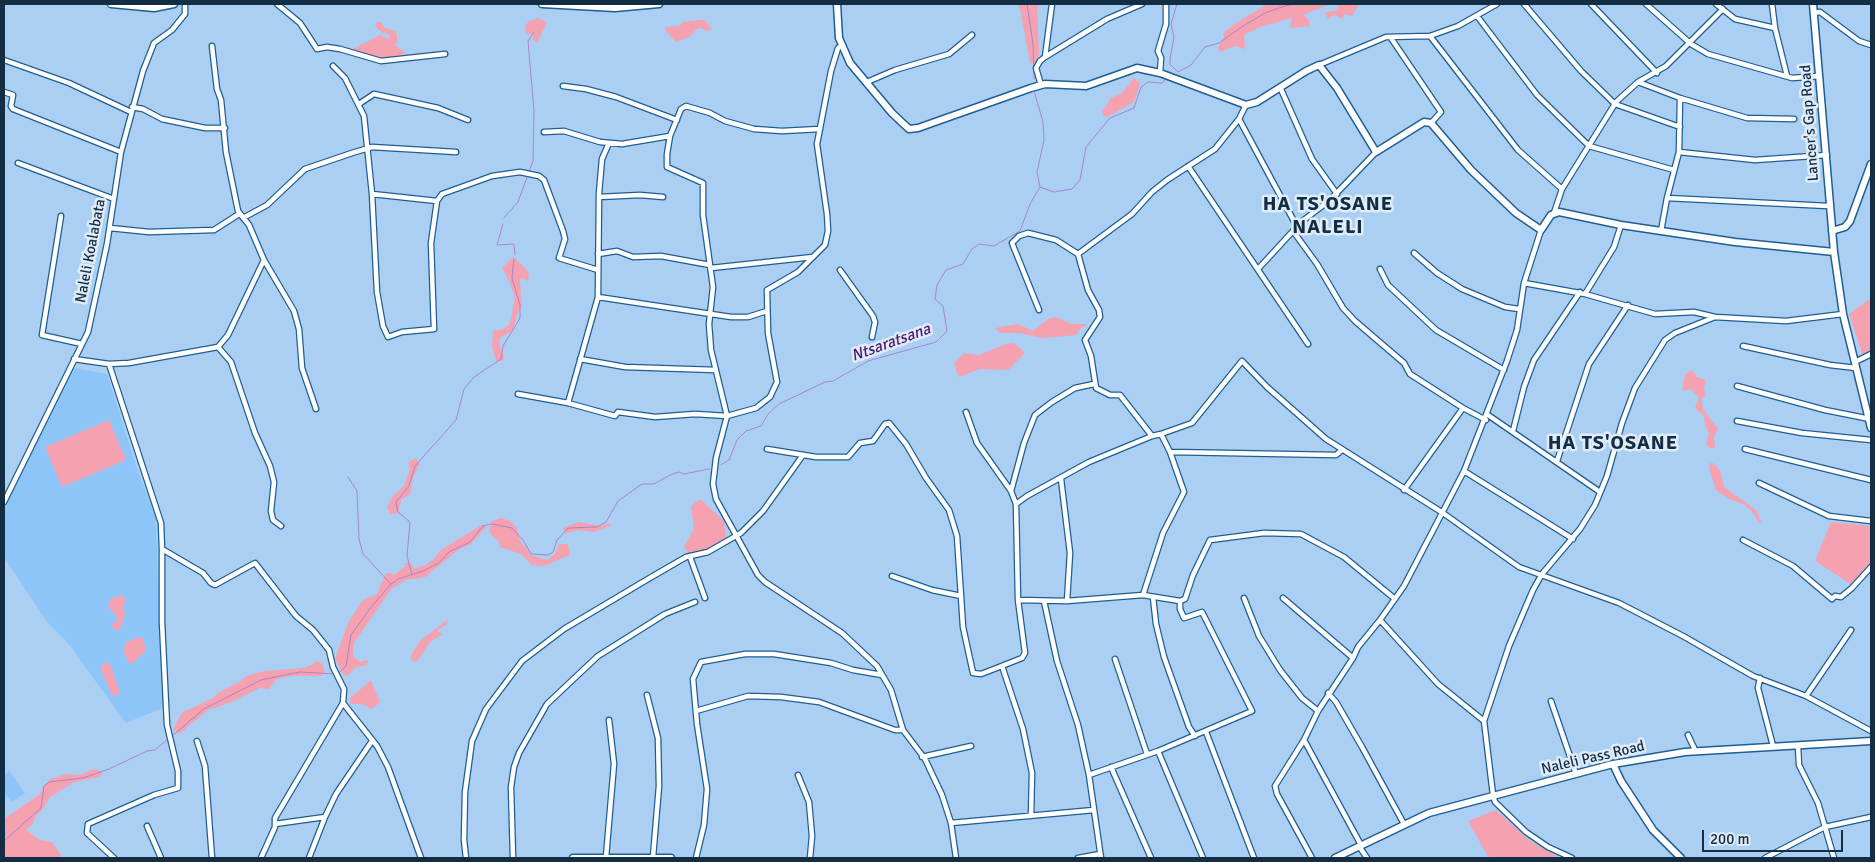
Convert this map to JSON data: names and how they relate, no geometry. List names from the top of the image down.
{
  "streets": {
    "street": ["Lancer's Gap Road", "Naleli Koalabata", "Naleli Pass Road"]
  },
  "districts": ["HA TS'OSANE NALELI", "HA TS'OSANE"],
  "water": ["Ntsaratsana"],
  "scale_bar": "200 m"
}
